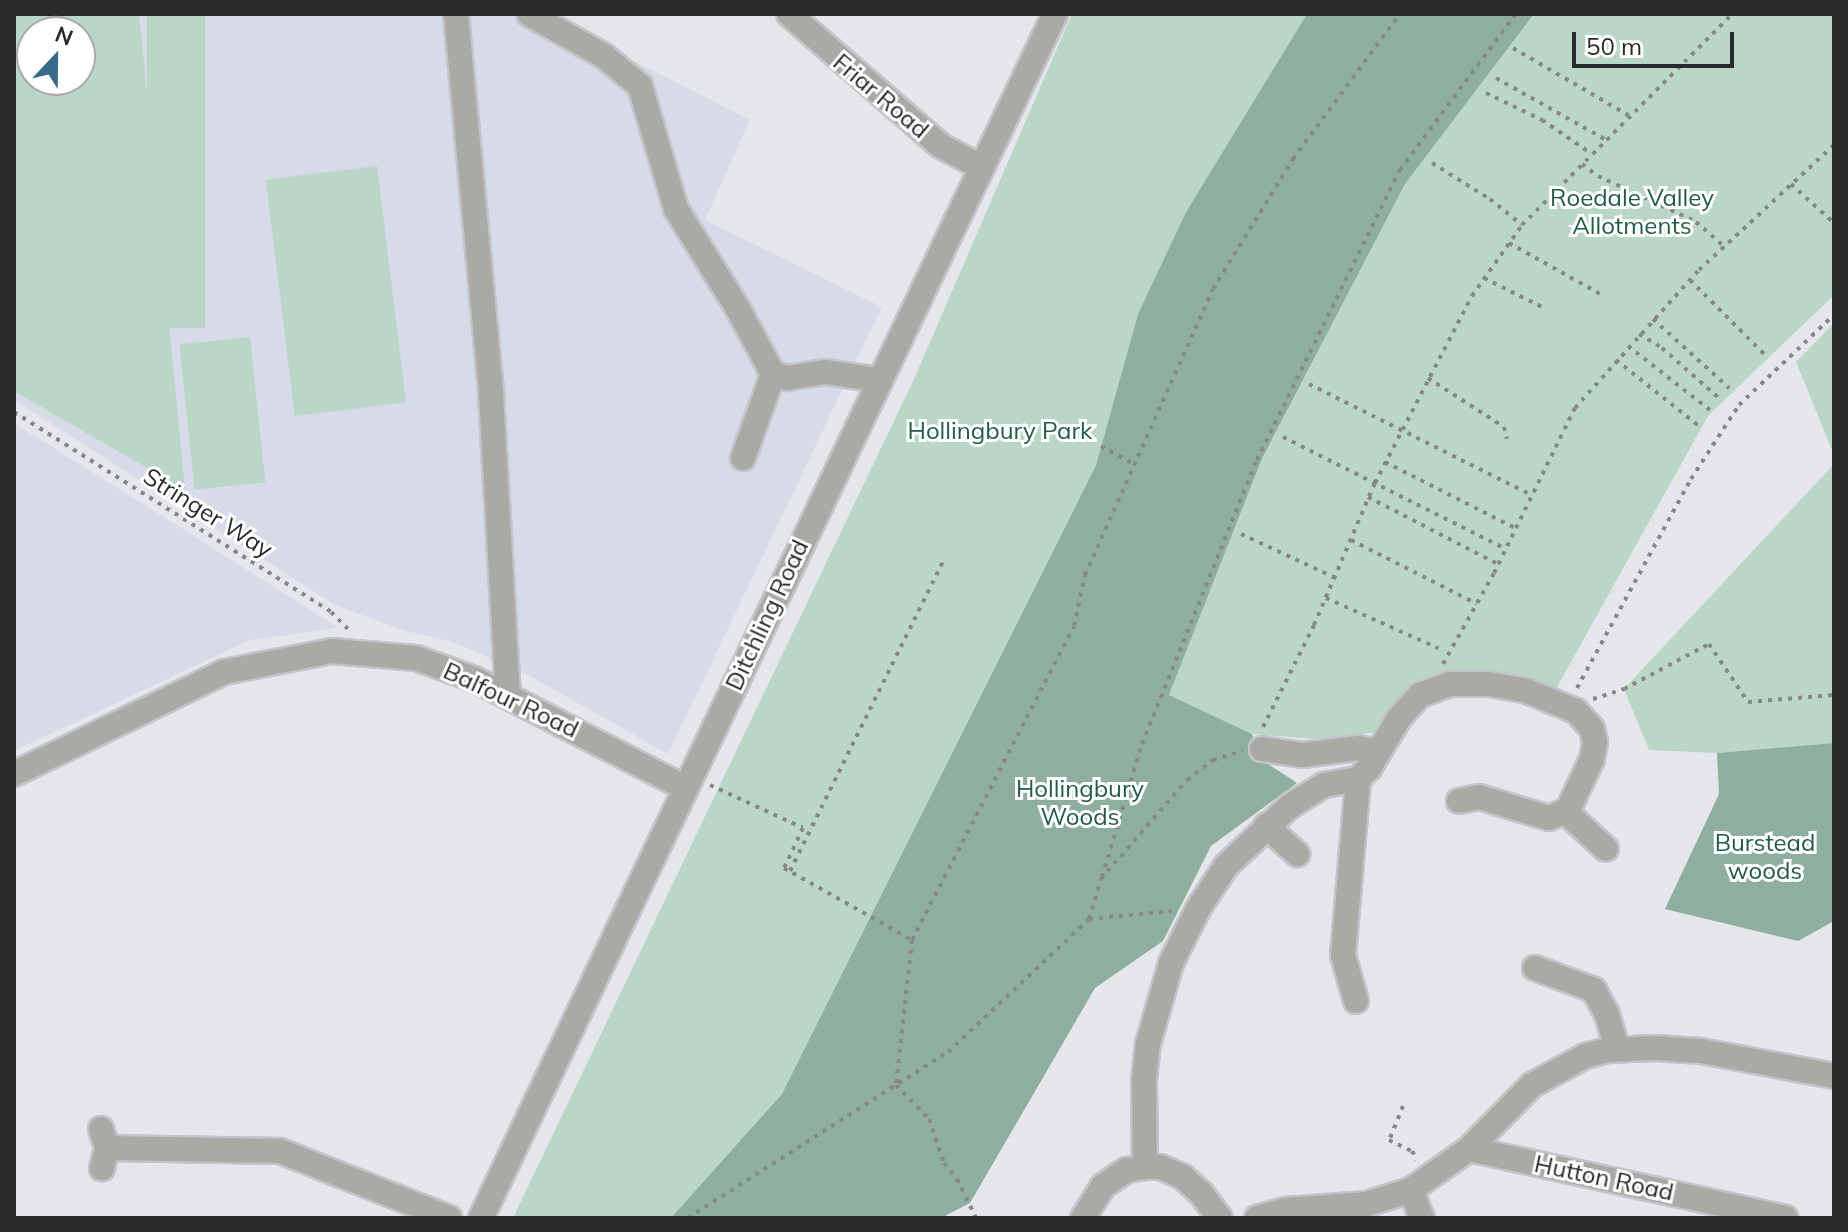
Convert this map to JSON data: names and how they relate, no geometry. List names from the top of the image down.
{
  "streets": {
    "street": [
      "Friar Road",
      "Ditchling Road",
      "Balfour Road",
      "Hutton Road"
    ],
    "path": ["Stringer Way"]
  },
  "crossings": [
    ["Friar Road", "Ditchling Road"],
    ["Stringer Way", "Balfour Road"],
    ["Ditchling Road", "Balfour Road"]
  ],
  "parks": [
    "Roedale Valley Allotments",
    "Hollingbury Park",
    "Hollingbury Woods",
    "Burstead woods"
  ],
  "scale_bar": "50 m",
  "north": "top"
}
